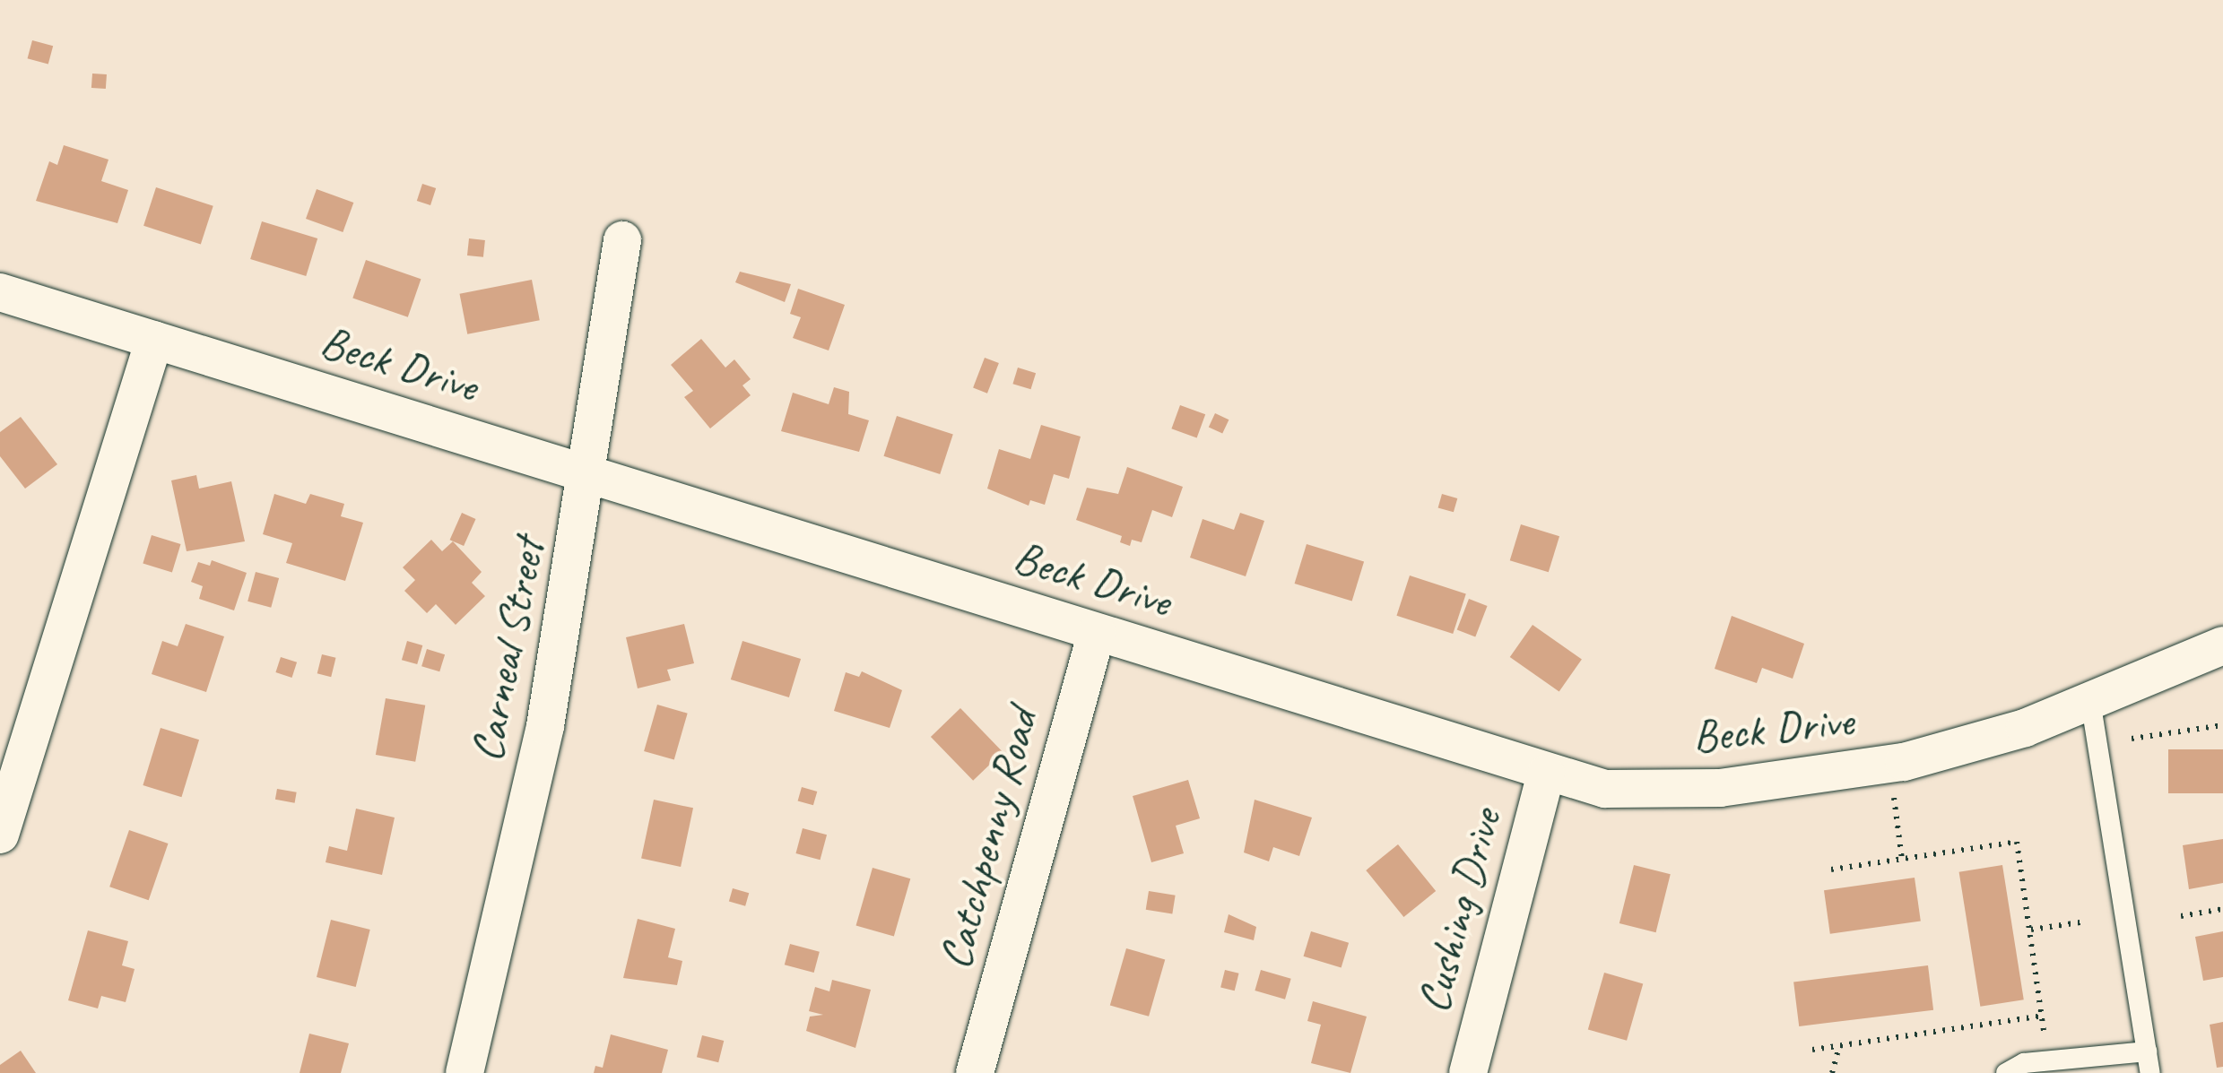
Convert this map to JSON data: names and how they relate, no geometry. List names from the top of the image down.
{
  "streets": {
    "street": [
      "Beck Drive",
      "Carneal Street",
      "Catchpenny Road",
      "Cushing Drive"
    ]
  },
  "crossings": [
    ["Beck Drive", "Carneal Street"],
    ["Beck Drive", "Catchpenny Road"],
    ["Beck Drive", "Cushing Drive"]
  ]
}
